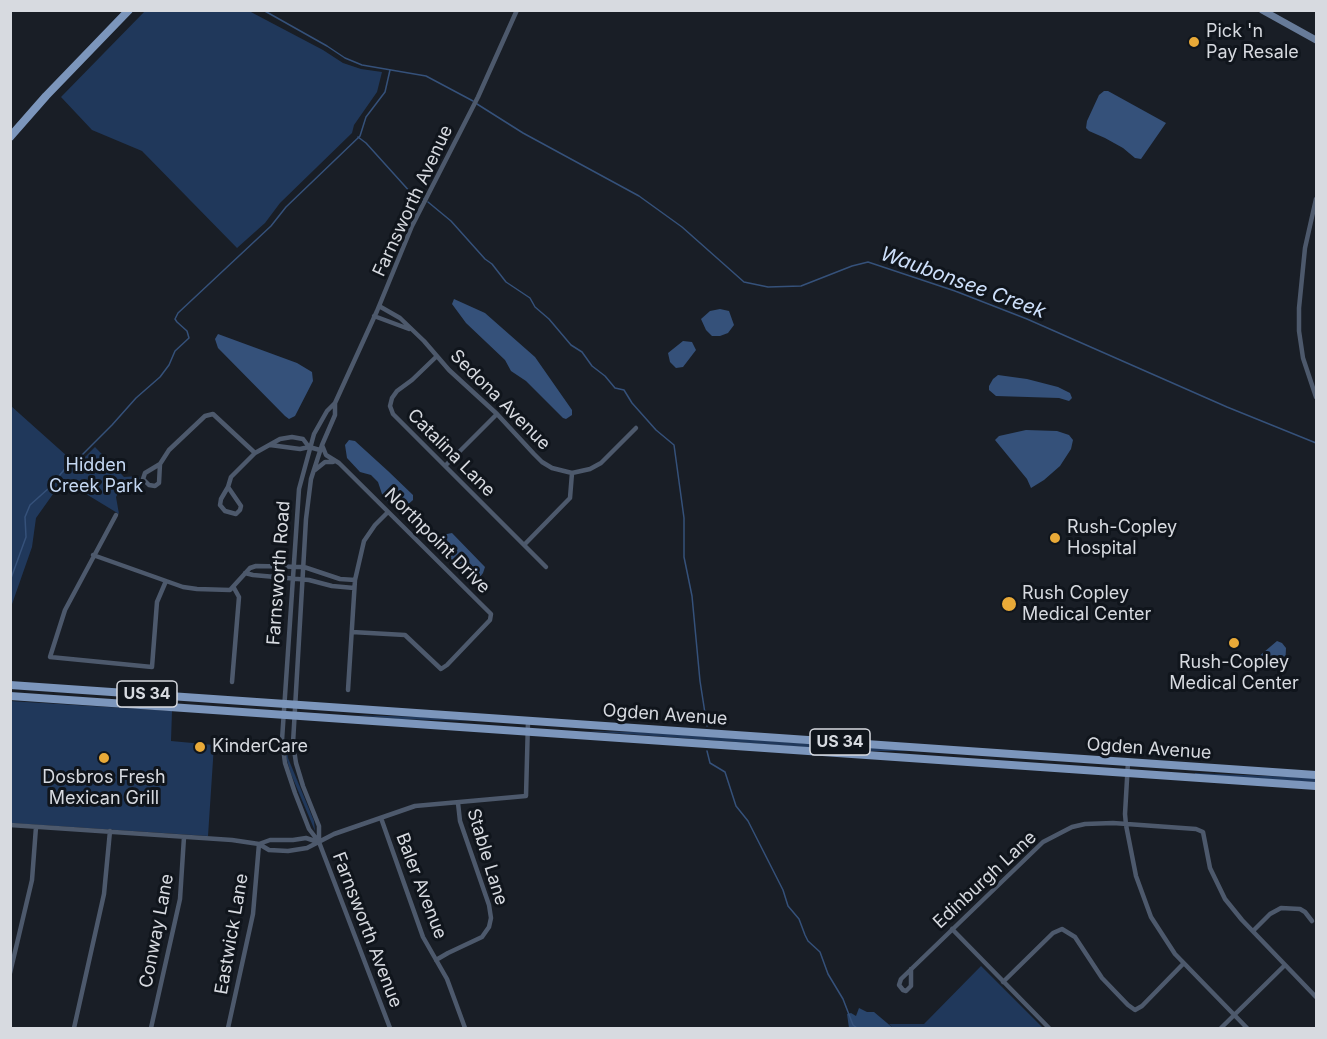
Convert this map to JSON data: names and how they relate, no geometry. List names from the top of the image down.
{
  "streets": {
    "main road": ["US 34", "Ogden Avenue"],
    "street": [
      "Farnsworth Avenue",
      "Sedona Avenue",
      "Catalina Lane",
      "Northpoint Drive",
      "Farnsworth Road",
      "Stable Lane",
      "Edinburgh Lane",
      "Baler Avenue",
      "Conway Lane",
      "Eastwick Lane"
    ]
  },
  "crossings": [
    ["Farnsworth Avenue", "Sedona Avenue"],
    ["Farnsworth Avenue", "Northpoint Drive"],
    ["Farnsworth Avenue", "Farnsworth Road"],
    ["Farnsworth Avenue", "Ogden Avenue"],
    ["Sedona Avenue", "Catalina Lane"],
    ["Northpoint Drive", "Farnsworth Road"],
    ["Farnsworth Road", "Ogden Avenue"],
    ["Stable Lane", "Baler Avenue"]
  ],
  "water": ["Waubonsee Creek"],
  "parks": ["Hidden Creek Park"],
  "places": [
    "Pick 'n Pay Resale",
    "Rush-Copley Hospital",
    "Rush Copley Medical Center",
    "Rush-Copley Medical Center",
    "KinderCare",
    "Dosbros Fresh Mexican Grill"
  ]
}
